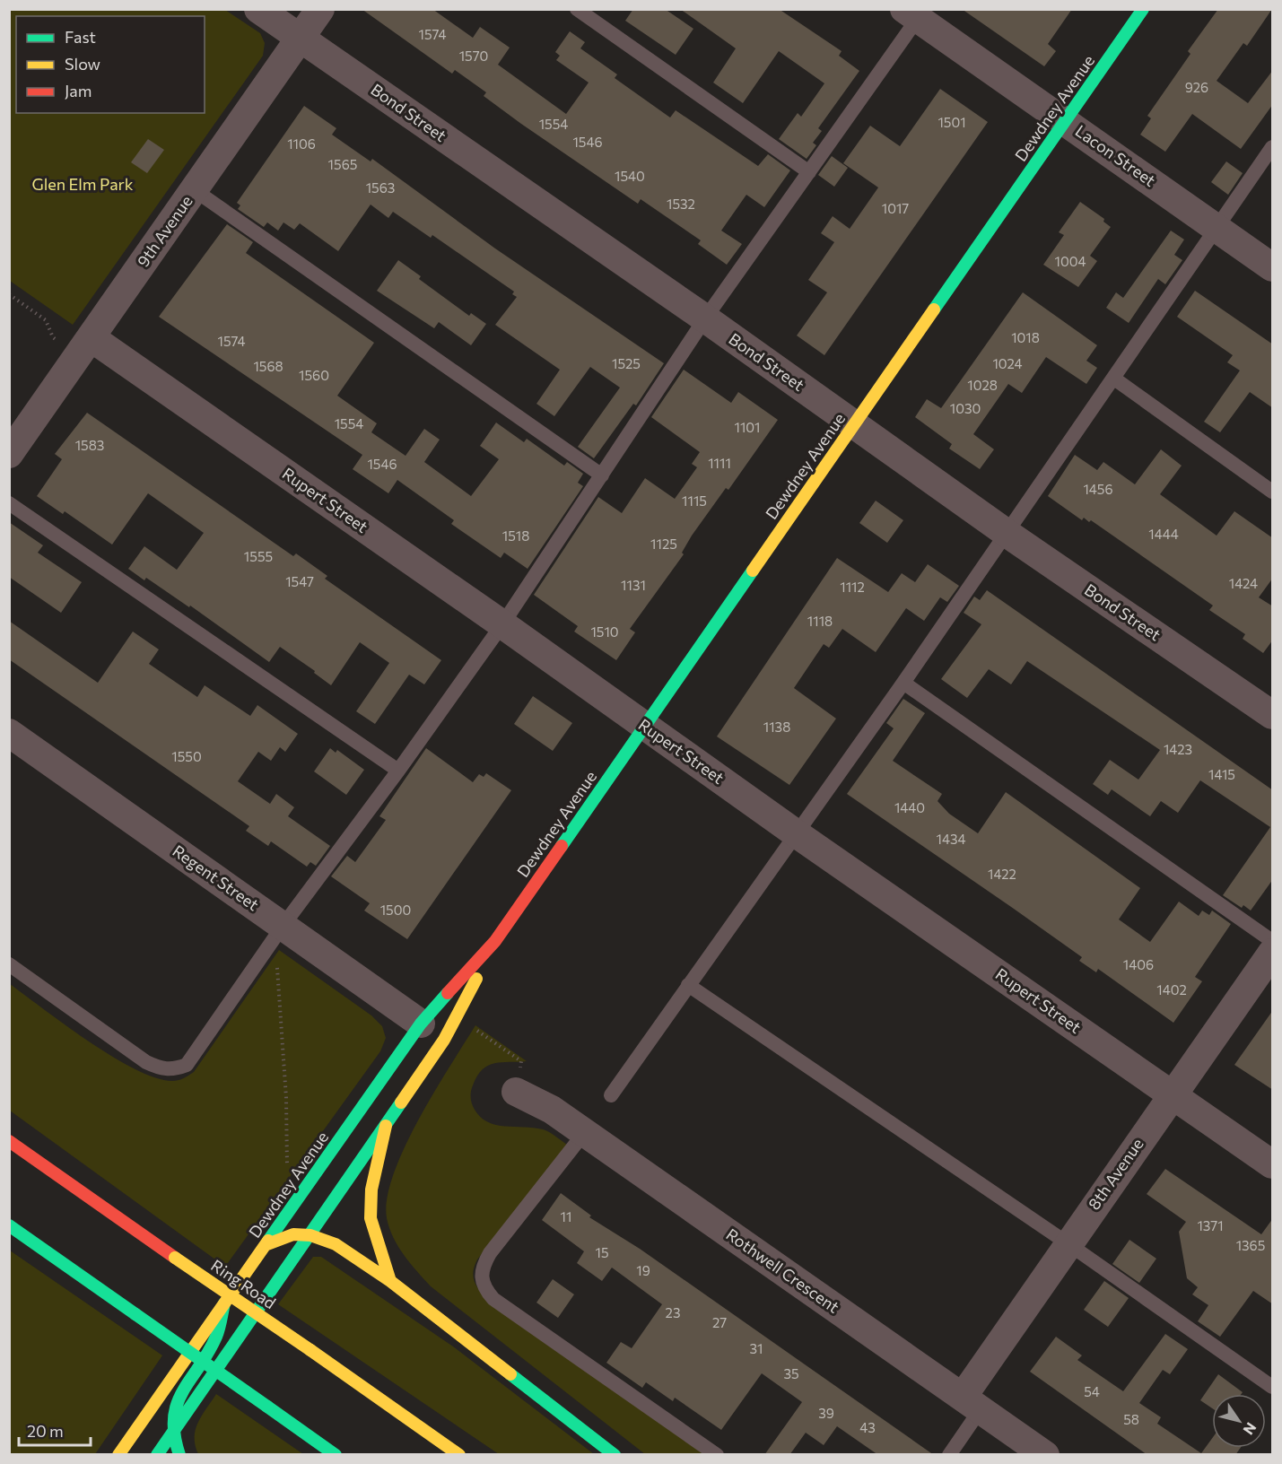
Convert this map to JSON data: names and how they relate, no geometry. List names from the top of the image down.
{
  "streets": {
    "main road": ["Dewdney Avenue", "Ring Road"],
    "street": [
      "Bond Street",
      "Lacon Street",
      "9th Avenue",
      "Rupert Street",
      "Regent Street",
      "8th Avenue",
      "Rothwell Crescent"
    ]
  },
  "crossings": [
    ["Dewdney Avenue", "Bond Street"],
    ["Dewdney Avenue", "Lacon Street"],
    ["Dewdney Avenue", "Rupert Street"],
    ["Dewdney Avenue", "Regent Street"],
    ["Bond Street", "9th Avenue"],
    ["9th Avenue", "Rupert Street"],
    ["Rupert Street", "8th Avenue"],
    ["8th Avenue", "Rothwell Crescent"]
  ],
  "parks": ["Glen Elm Park"],
  "house_numbers": [
    "1574",
    "1570",
    "926",
    "1501",
    "1554",
    "1546",
    "1106",
    "1565",
    "1540",
    "1563",
    "1532",
    "1017",
    "1004",
    "1018",
    "1574",
    "1525",
    "1024",
    "1568",
    "1560",
    "1028",
    "1030",
    "1554",
    "1101",
    "1583",
    "1111",
    "1546",
    "1456",
    "1115",
    "1444",
    "1518",
    "1125",
    "1555",
    "1547",
    "1424",
    "1131",
    "1112",
    "1118",
    "1510",
    "1138",
    "1423",
    "1550",
    "1415",
    "1440",
    "1434",
    "1422",
    "1500",
    "1406",
    "1402",
    "11",
    "1371",
    "1365",
    "15",
    "19",
    "23",
    "27",
    "31",
    "35",
    "54",
    "39",
    "58",
    "43"
  ],
  "legend": ["Fast", "Slow", "Jam"],
  "scale_bar": "20 m",
  "north": "bottom right"
}
